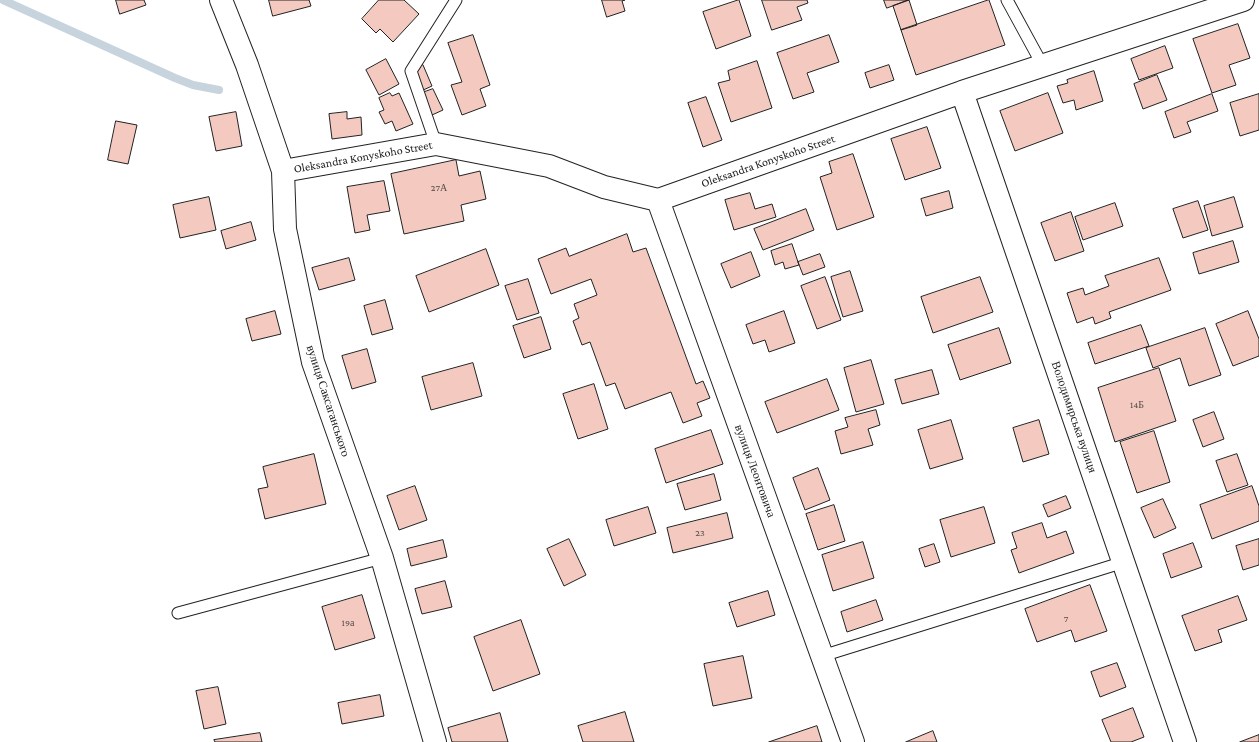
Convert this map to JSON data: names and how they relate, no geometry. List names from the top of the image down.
{
  "streets": {
    "street": [
      "Oleksandra Konyskoho Street",
      "вулиця Саксаганського",
      "Володимирська вулиця",
      "вулиця Леонтовича"
    ]
  },
  "crossings": [
    ["Oleksandra Konyskoho Street", "вулиця Саксаганського"],
    ["Oleksandra Konyskoho Street", "Володимирська вулиця"],
    ["Oleksandra Konyskoho Street", "вулиця Леонтовича"]
  ],
  "house_numbers": [
    "27А",
    "14Б",
    "23",
    "7",
    "19а"
  ]
}
